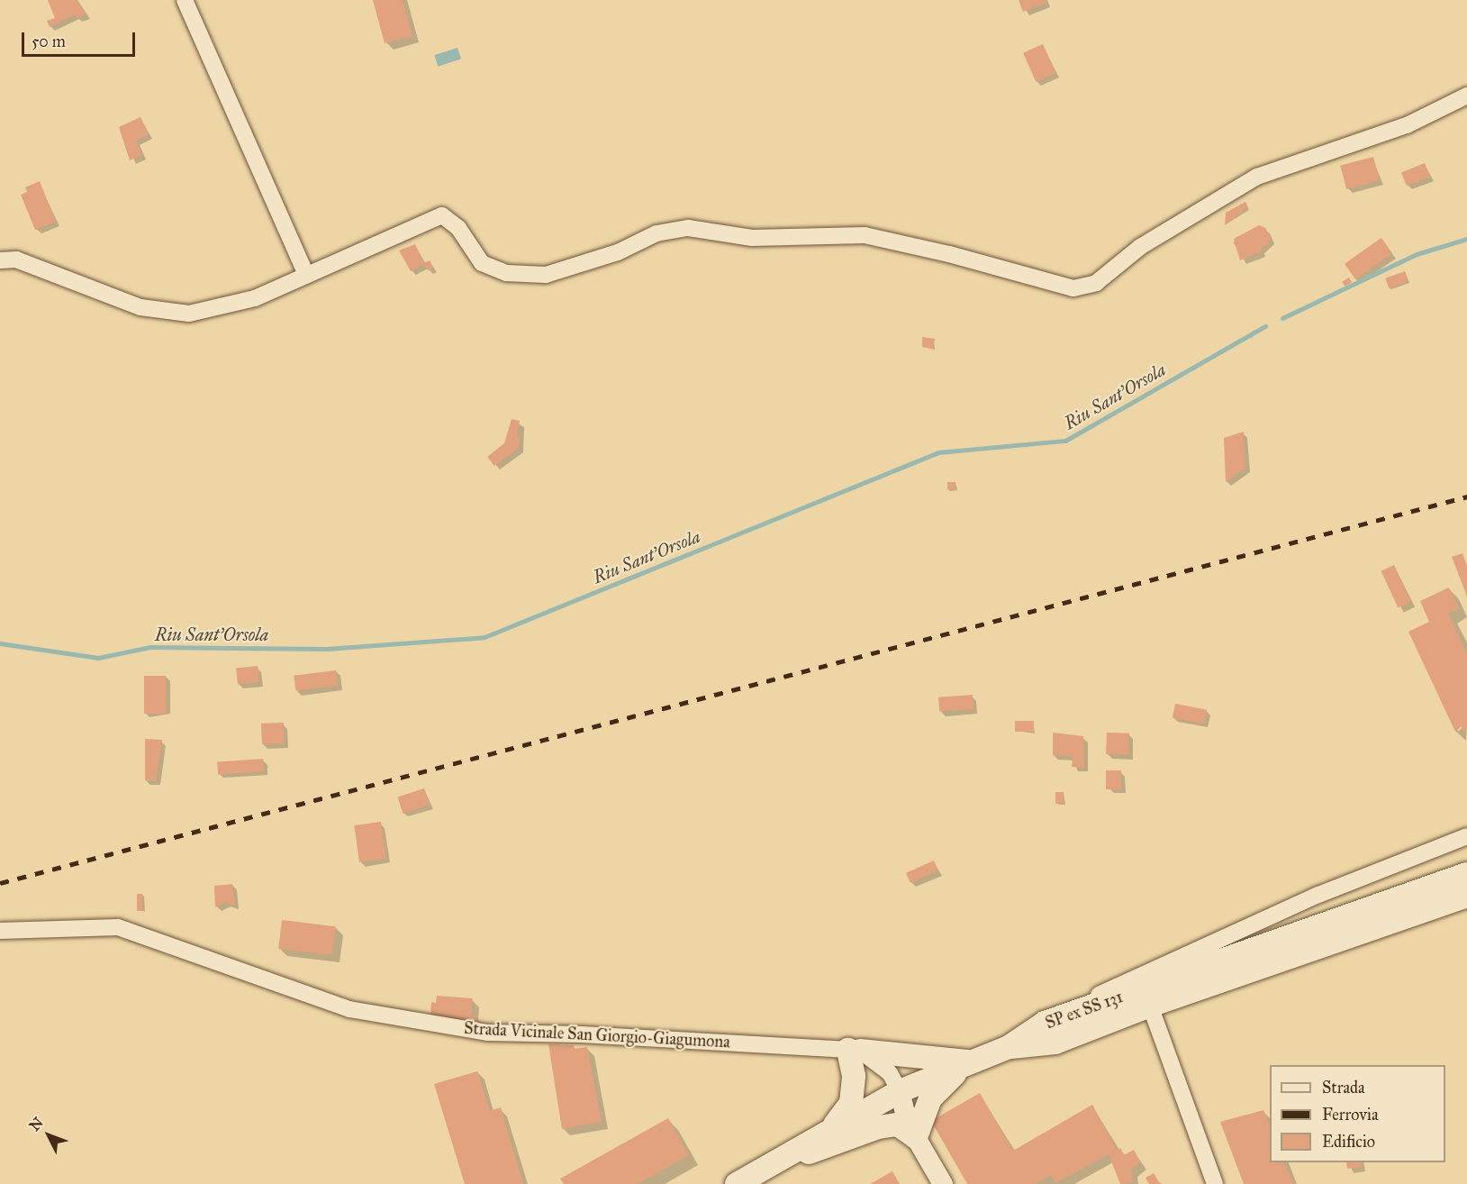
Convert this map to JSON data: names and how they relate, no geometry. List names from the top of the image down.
{
  "streets": {
    "main road": ["SP ex SS 131"],
    "street": ["Strada Vicinale San Giorgio-Giagumona"]
  },
  "water": ["Riu Sant'Orsola"],
  "legend": ["Strada", "Ferrovia", "Edificio"],
  "scale_bar": "50 m",
  "north": "top left"
}
